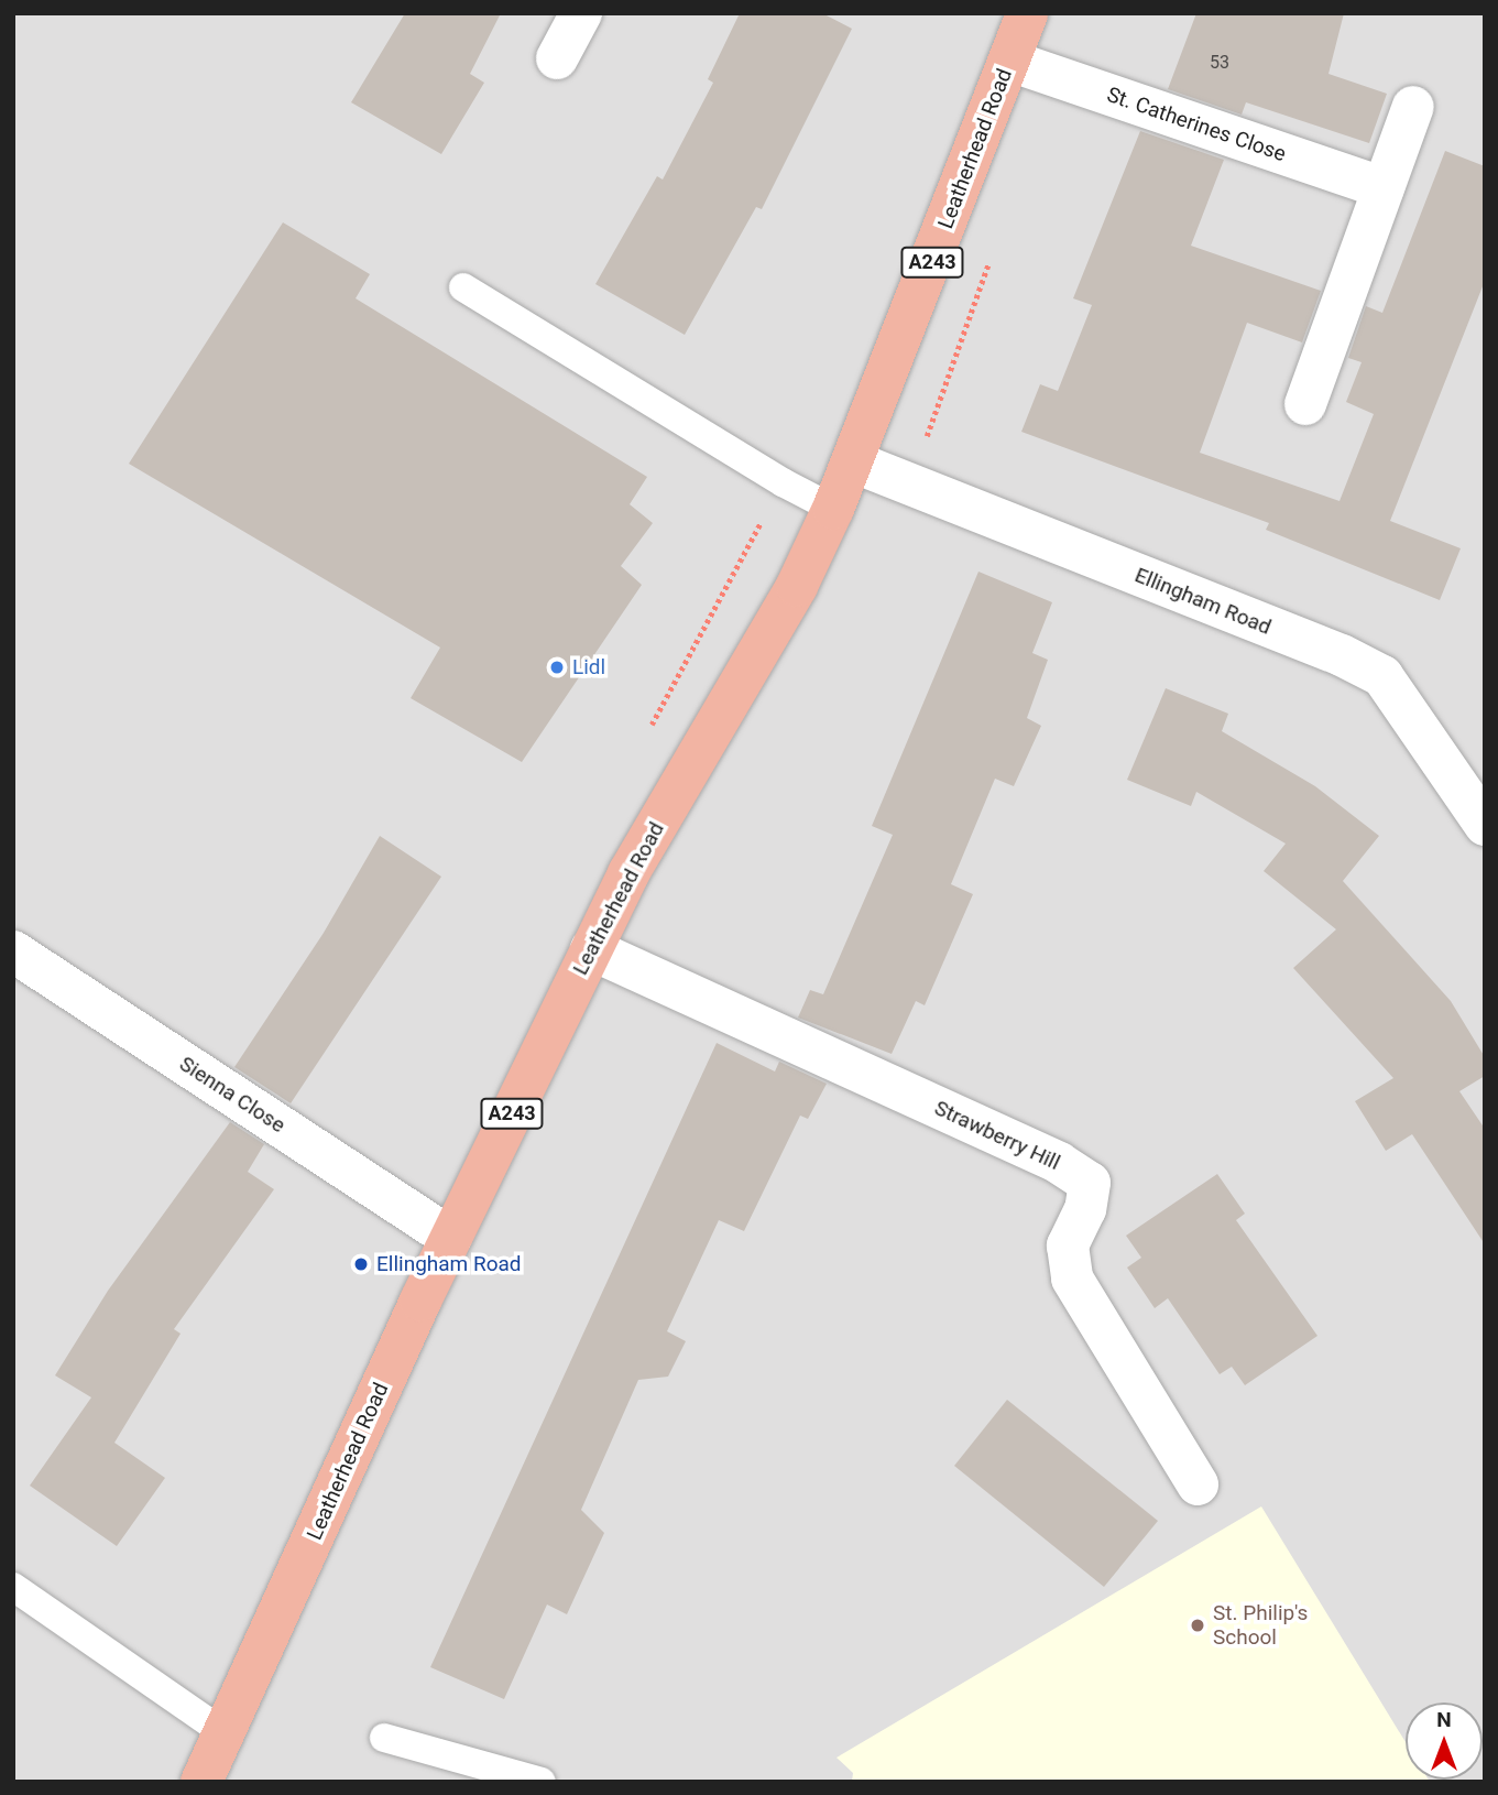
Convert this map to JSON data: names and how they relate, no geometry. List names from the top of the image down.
{
  "streets": {
    "highway": ["Leatherhead Road", "A243"],
    "street": [
      "St. Catherines Close",
      "Ellingham Road",
      "Sienna Close",
      "Strawberry Hill"
    ]
  },
  "crossings": [
    ["St. Catherines Close", "Leatherhead Road"],
    ["Leatherhead Road", "Ellingham Road"],
    ["Leatherhead Road", "Sienna Close"],
    ["Leatherhead Road", "Strawberry Hill"]
  ],
  "places": ["Lidl", "Ellingham Road", "St. Philip's School"],
  "house_numbers": ["53"],
  "north": "top"
}
